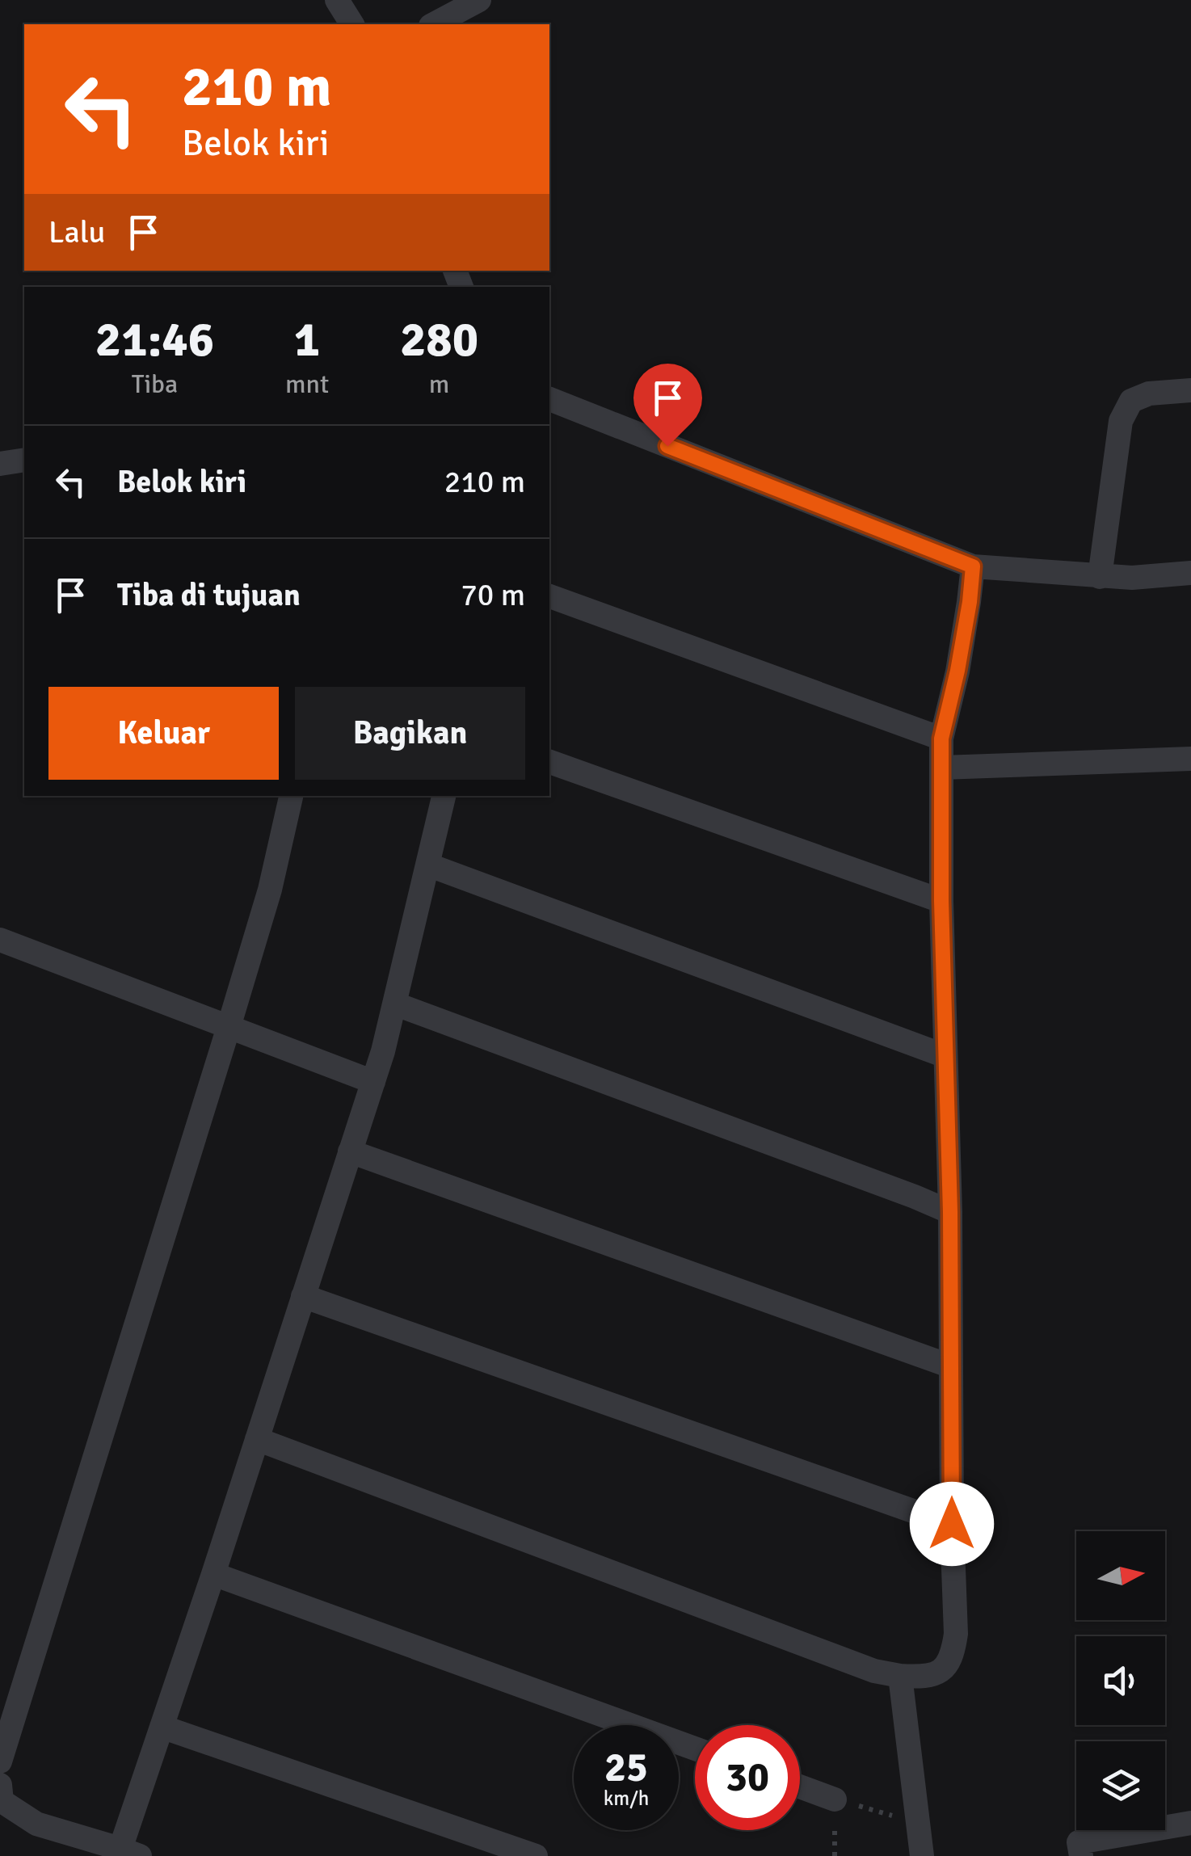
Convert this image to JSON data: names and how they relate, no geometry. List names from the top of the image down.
{
  "north": "right",
  "page": {
    "turn": ["210 m", "Belok kiri"],
    "then": "Lalu",
    "eta": [
      "21:46",
      "Tiba",
      "1",
      "mnt",
      "280",
      "m"
    ],
    "list": [
      {
        "name": "Belok kiri",
        "value": "210 m"
      },
      {
        "name": "Tiba di tujuan",
        "value": "70 m"
      }
    ],
    "buttons": ["Keluar", "Bagikan"],
    "speed": "25 km/h",
    "limit": "30"
  }
}
